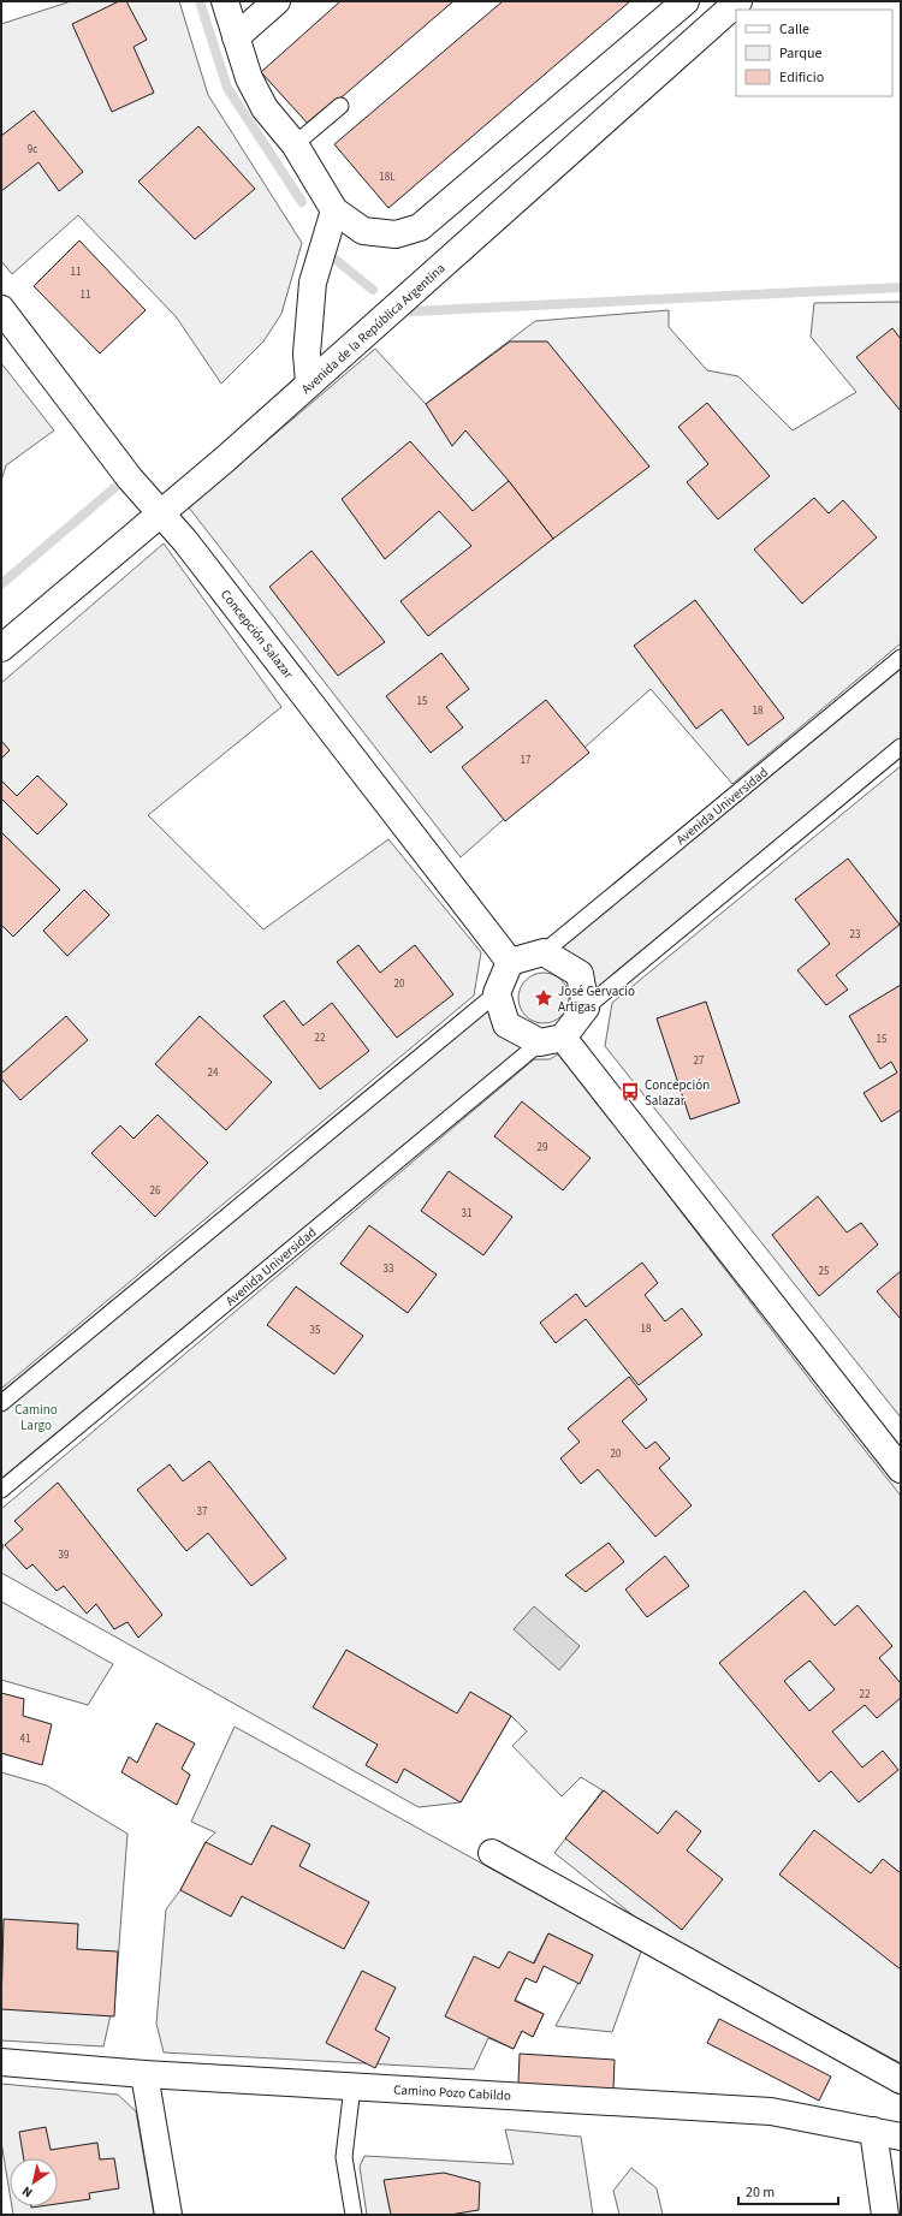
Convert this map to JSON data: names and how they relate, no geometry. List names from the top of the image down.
{
  "streets": {
    "street": ["Avenida de la República Argentina", "Concepción Salazar", "Camino Pozo Cabildo"],
    "lane": ["Avenida Universidad"]
  },
  "crossings": [
    ["Avenida de la República Argentina", "Concepción Salazar"],
    ["Concepción Salazar", "Avenida Universidad"]
  ],
  "parks": ["Camino Largo"],
  "places": {
    "place": ["José Gervacio Artigas"],
    "bus stop": ["Concepción Salazar"]
  },
  "house_numbers": [
    "9c",
    "18L",
    "11",
    "11",
    "15",
    "18",
    "17",
    "23",
    "20",
    "22",
    "15",
    "27",
    "24",
    "29",
    "26",
    "31",
    "33",
    "25",
    "18",
    "35",
    "20",
    "37",
    "39",
    "22",
    "41"
  ],
  "legend": ["Calle", "Parque", "Edificio"],
  "scale_bar": "20 m",
  "north": "bottom left"
}
